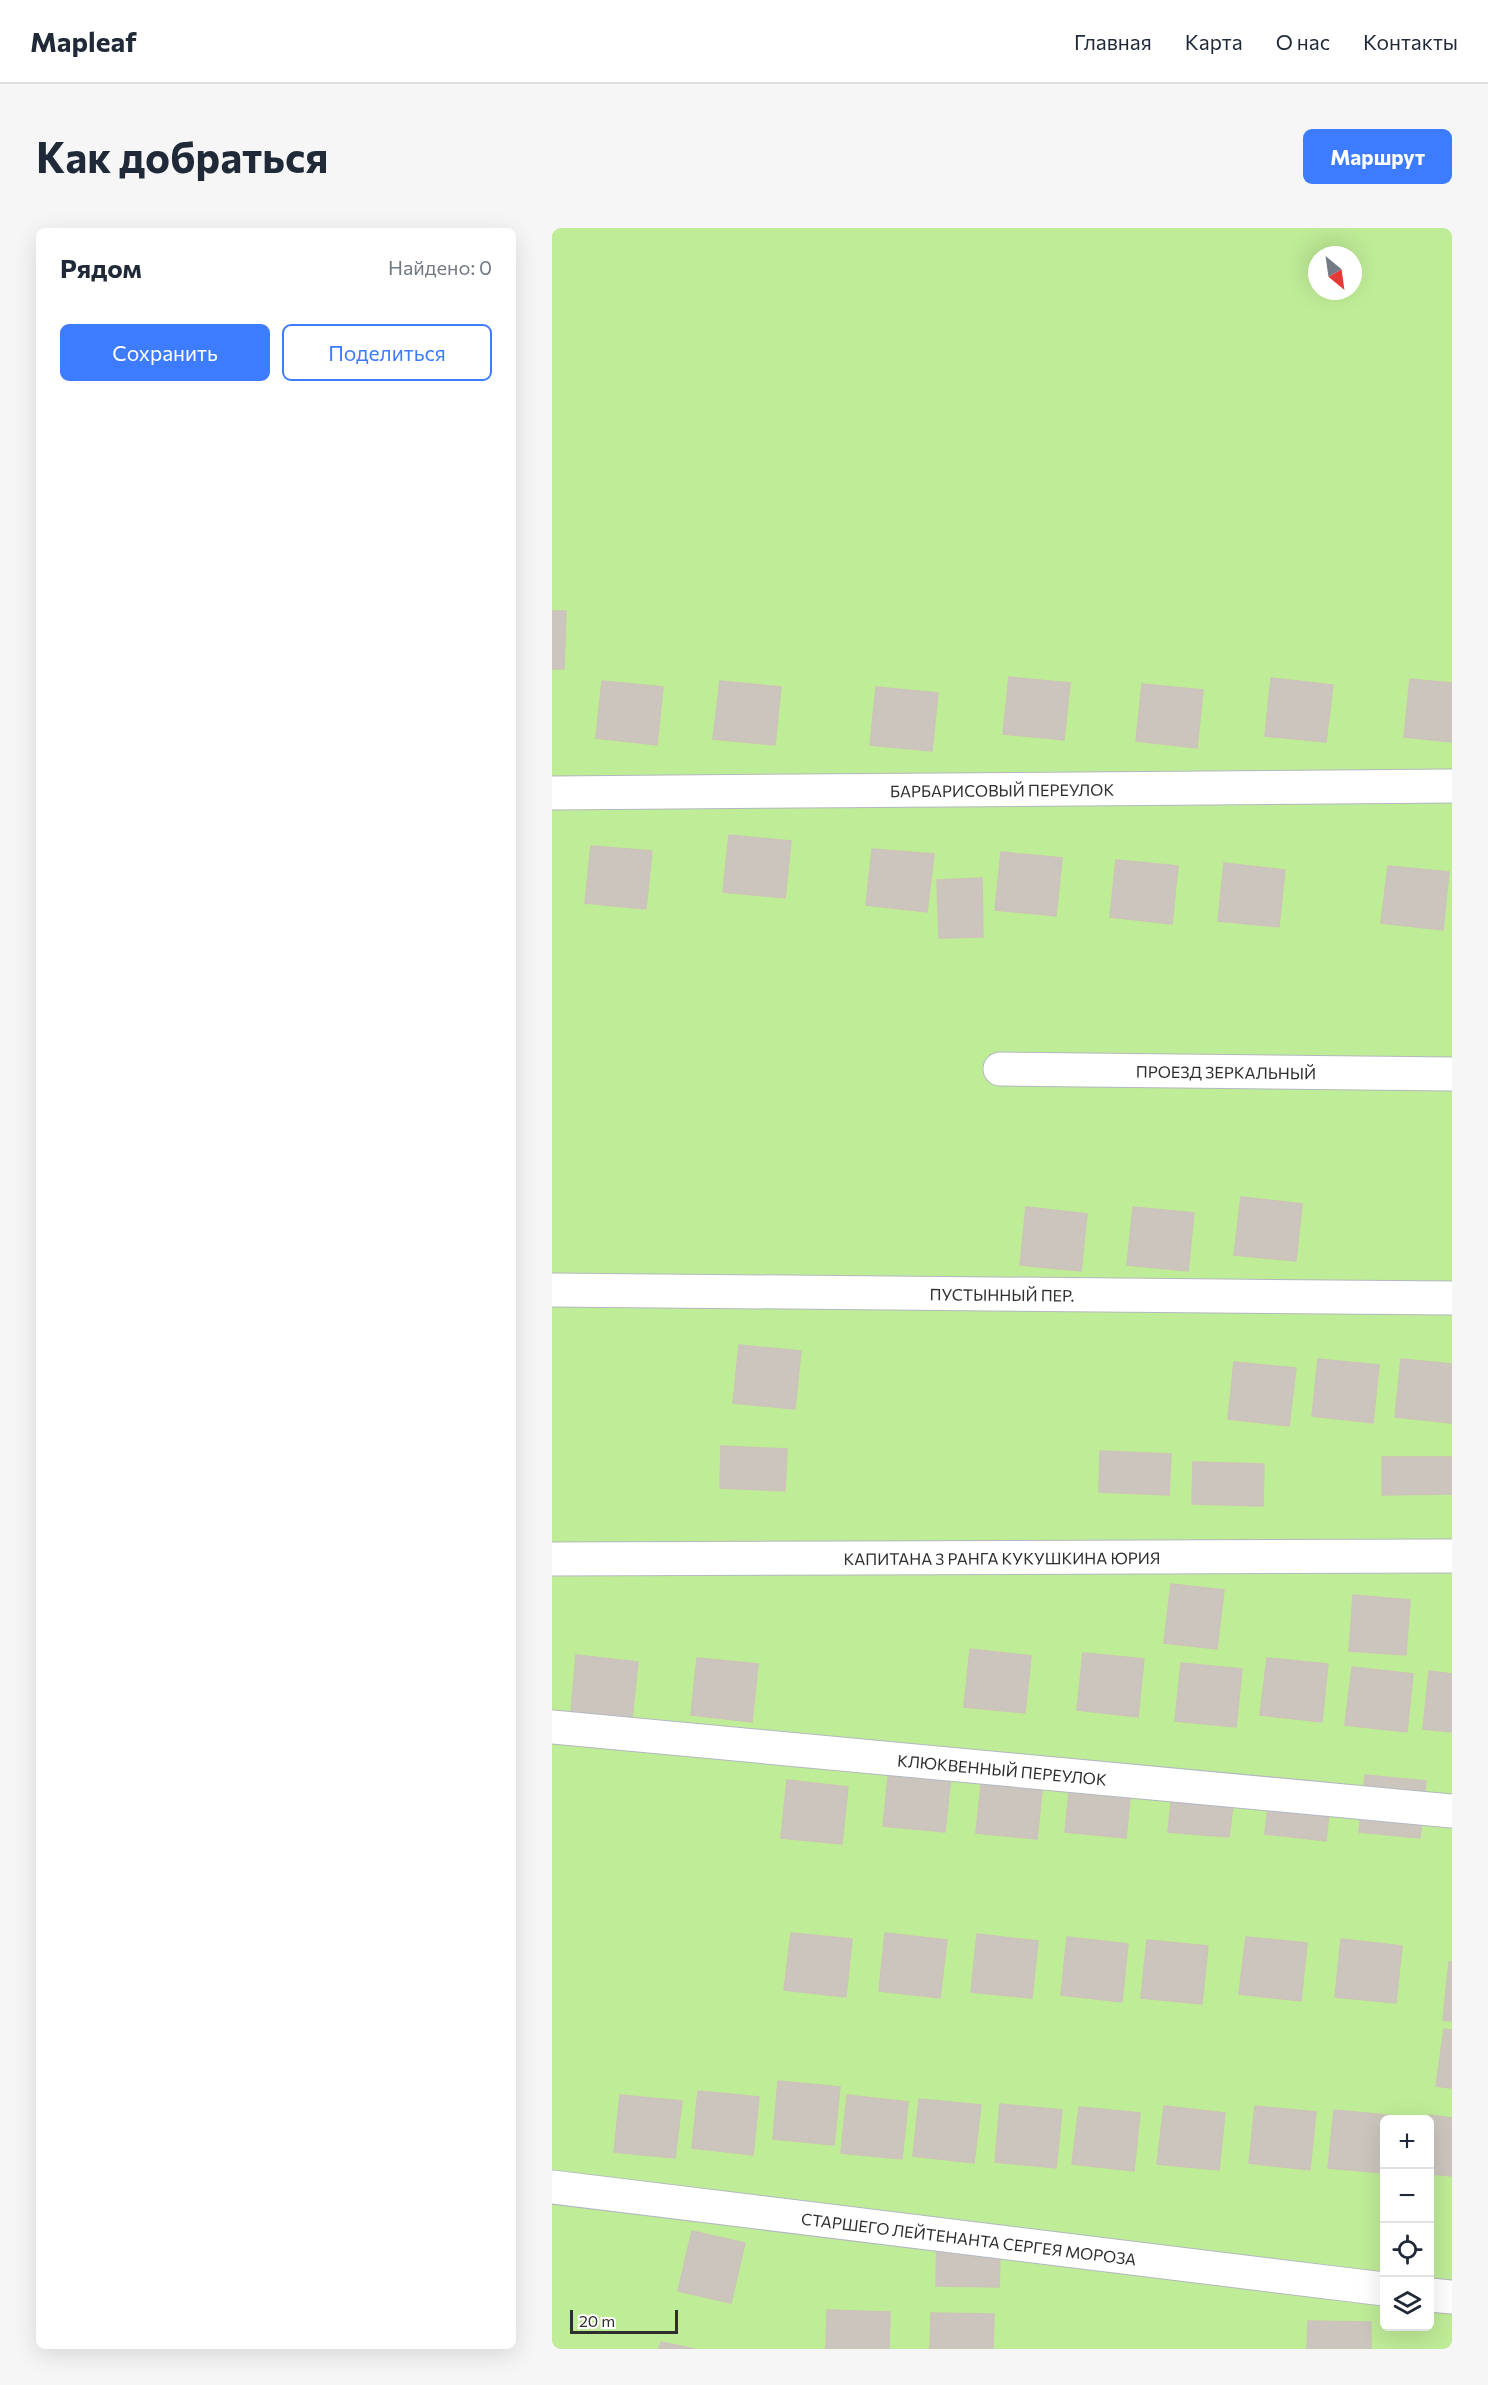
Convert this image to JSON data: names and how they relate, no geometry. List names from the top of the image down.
{
  "streets": {
    "street": [
      "БАРБАРИСОВЫЙ ПЕРЕУЛОК",
      "ПРОЕЗД ЗЕРКАЛЬНЫЙ",
      "ПУСТЫННЫЙ ПЕР.",
      "КАПИТАНА 3 РАНГА КУКУШКИНА ЮРИЯ",
      "КЛЮКВЕННЫЙ ПЕРЕУЛОК",
      "СТАРШЕГО ЛЕЙТЕНАНТА СЕРГЕЯ МОРОЗА"
    ]
  },
  "scale_bar": "20 m",
  "north": "bottom right",
  "page": {
    "header": "Mapleaf",
    "nav": [
      "Главная",
      "Карта",
      "О нас",
      "Контакты"
    ],
    "buttons": [
      "Маршрут",
      ["Сохранить", "Поделиться"]
    ],
    "title": "Как добраться",
    "heading": ["Рядом", "Найдено: 0"],
    "map_buttons": ["+", "−"],
    "scale": "20 m"
  }
}
